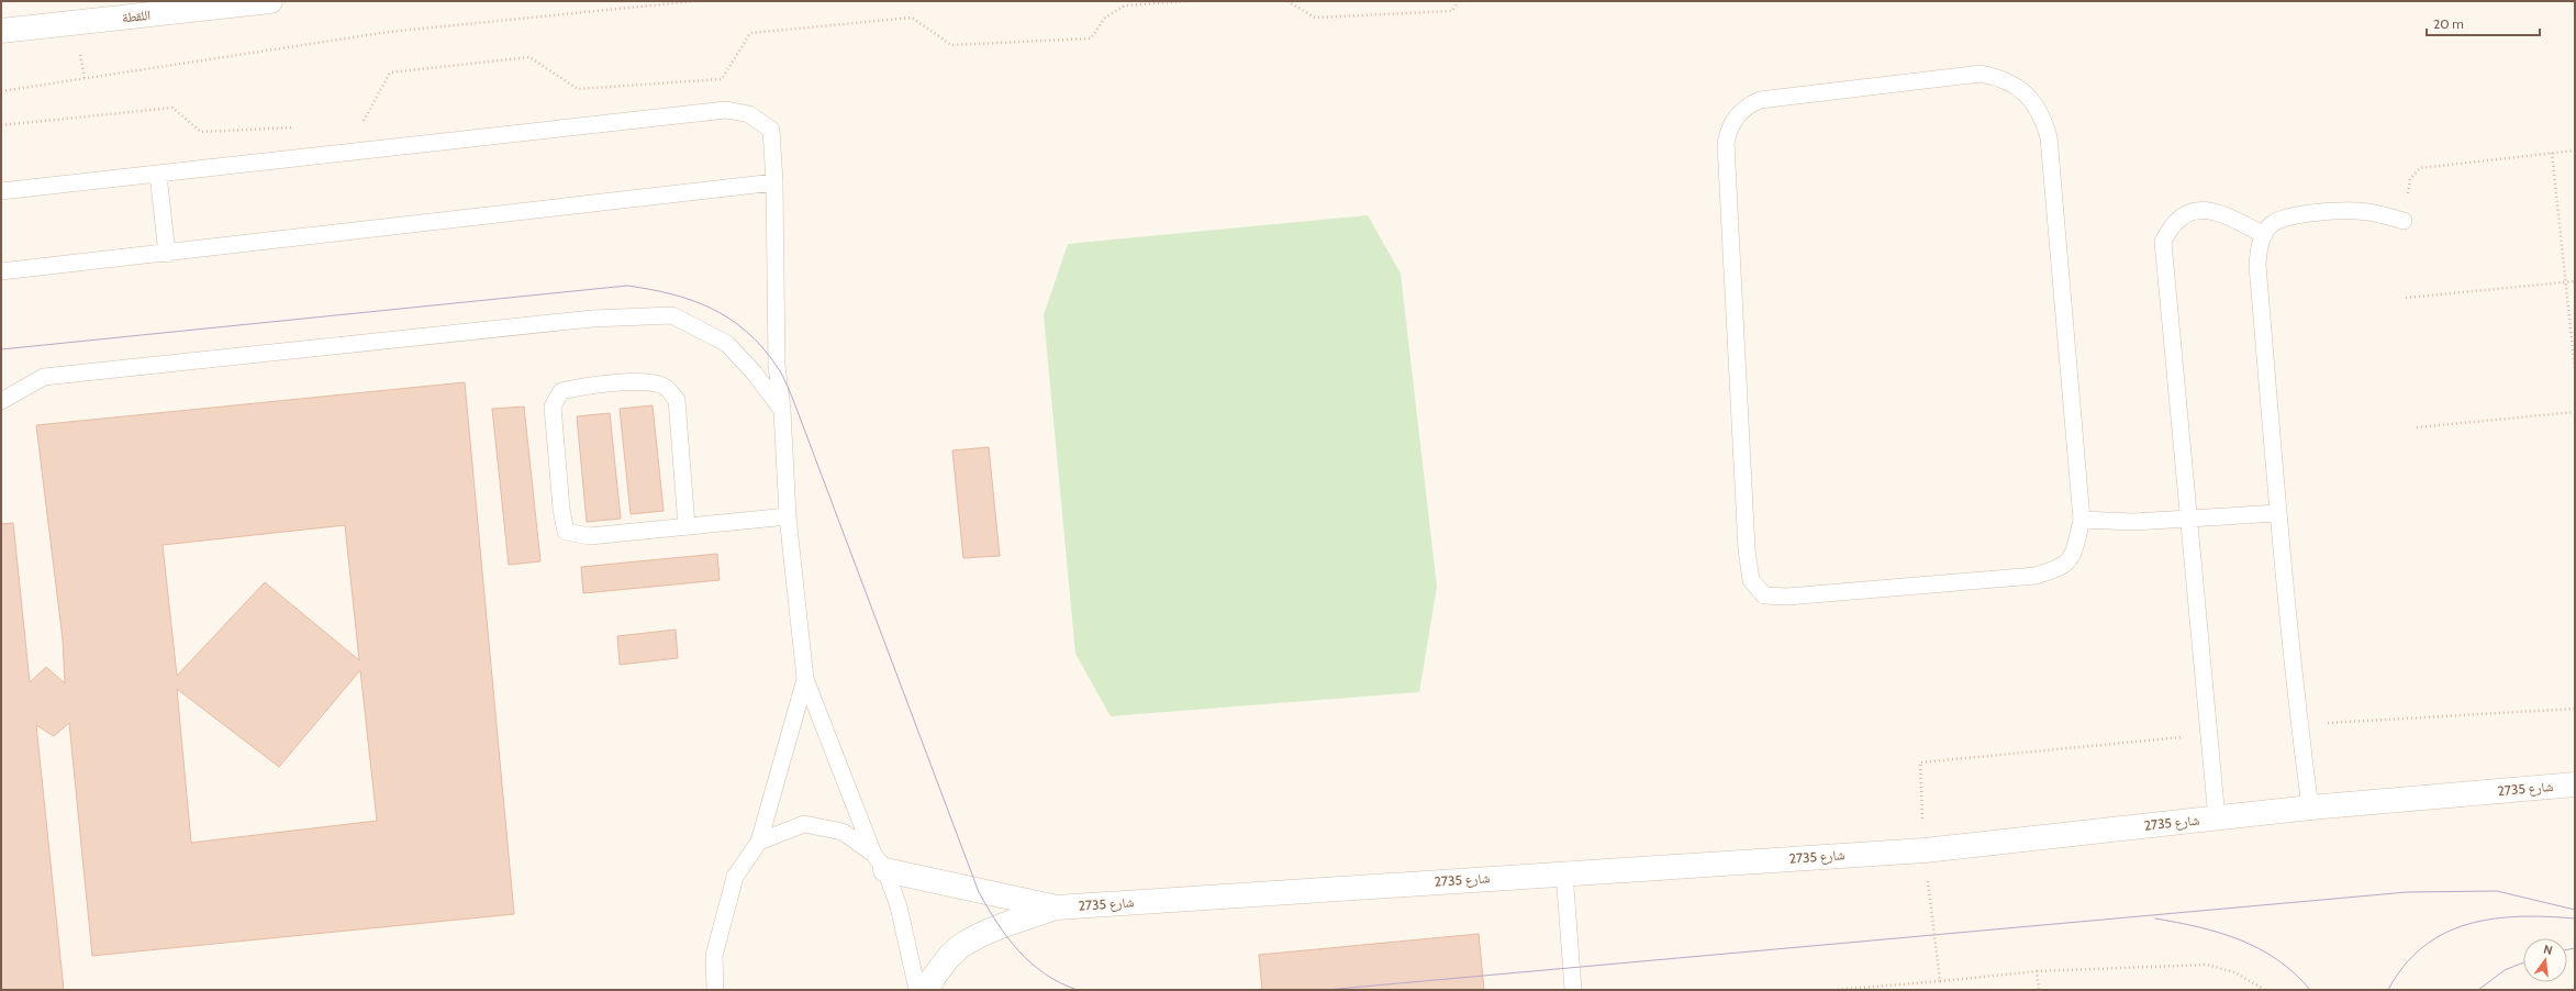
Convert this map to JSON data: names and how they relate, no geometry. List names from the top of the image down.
{
  "streets": {
    "street": ["اللقطة", "شارع 2735"]
  },
  "scale_bar": "20 m",
  "north": "top"
}
